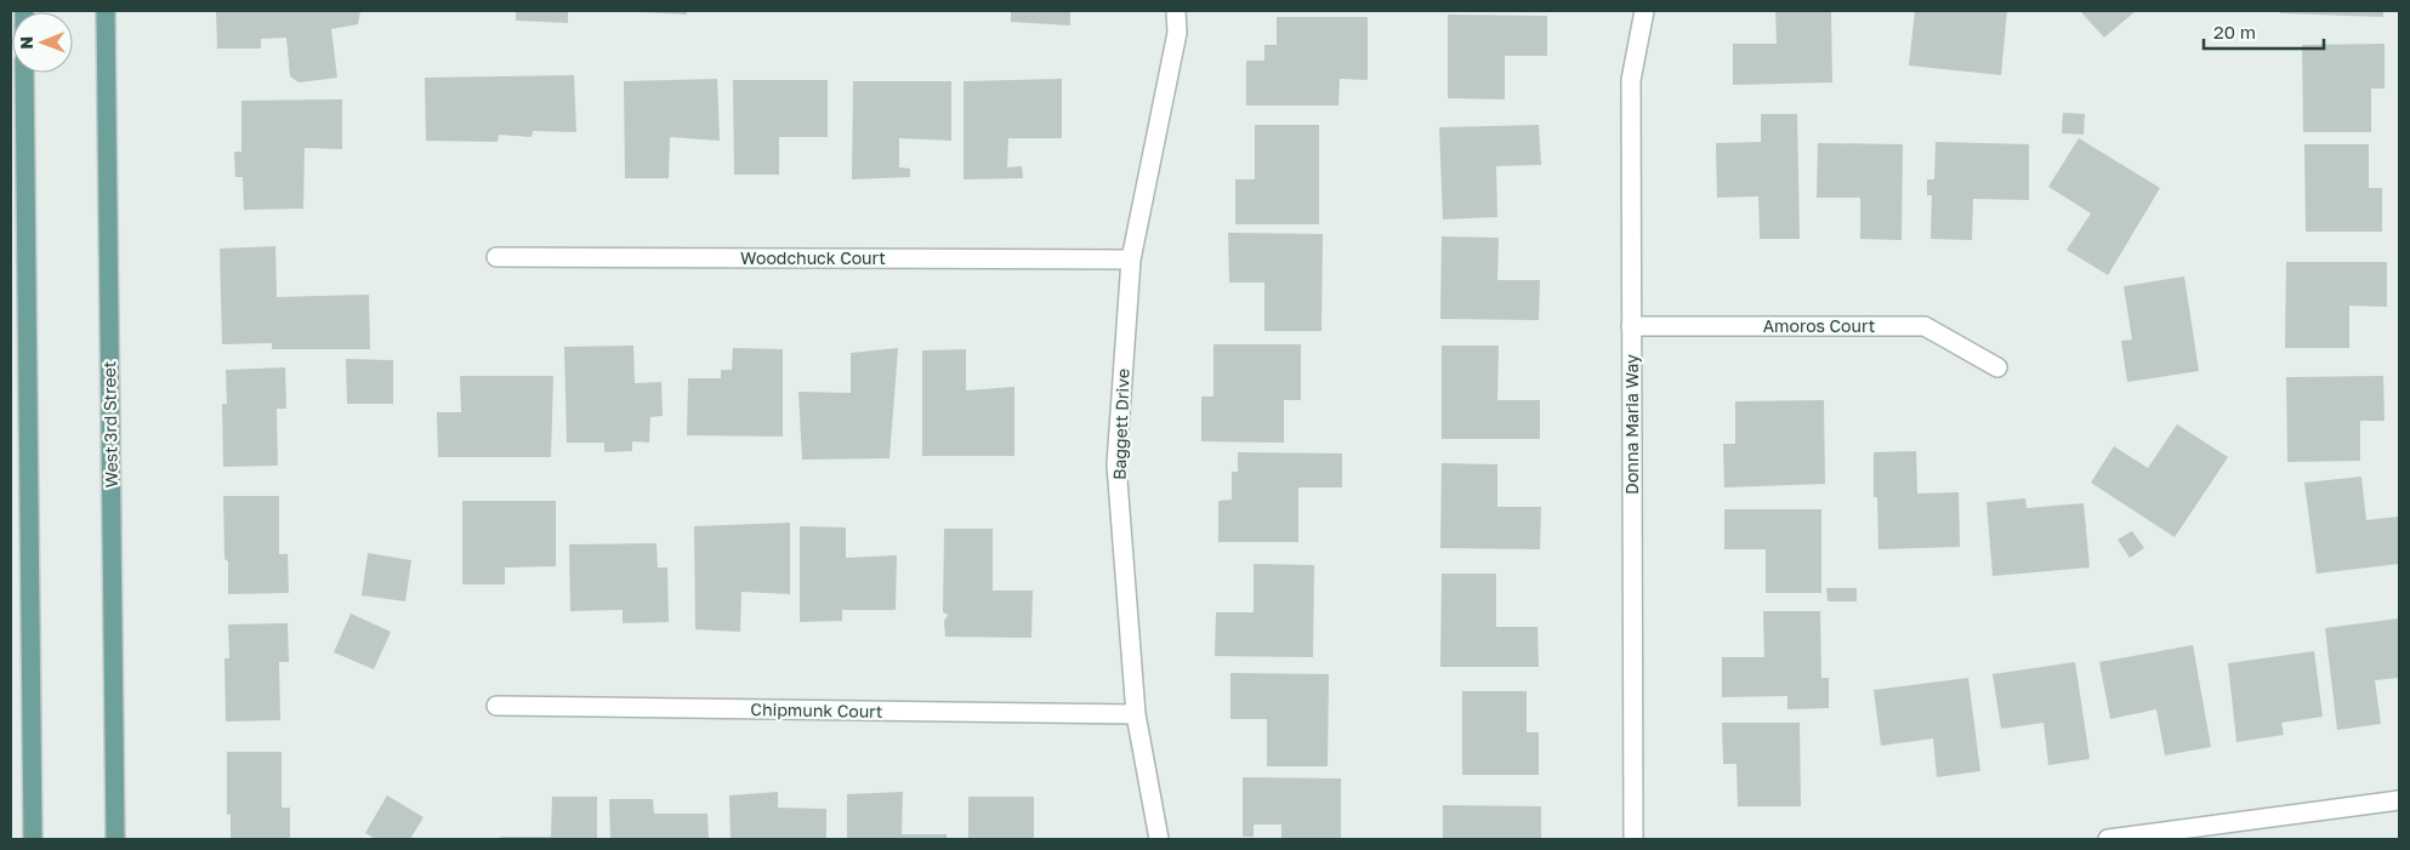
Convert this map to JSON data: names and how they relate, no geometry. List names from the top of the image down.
{
  "streets": {
    "main road": ["West 3rd Street"],
    "street": [
      "Woodchuck Court",
      "Amoros Court",
      "Baggett Drive",
      "Donna Maria Way",
      "Chipmunk Court"
    ]
  },
  "crossings": [
    ["Woodchuck Court", "Baggett Drive"],
    ["Amoros Court", "Donna Maria Way"],
    ["Baggett Drive", "Chipmunk Court"]
  ],
  "scale_bar": "20 m",
  "north": "left"
}
